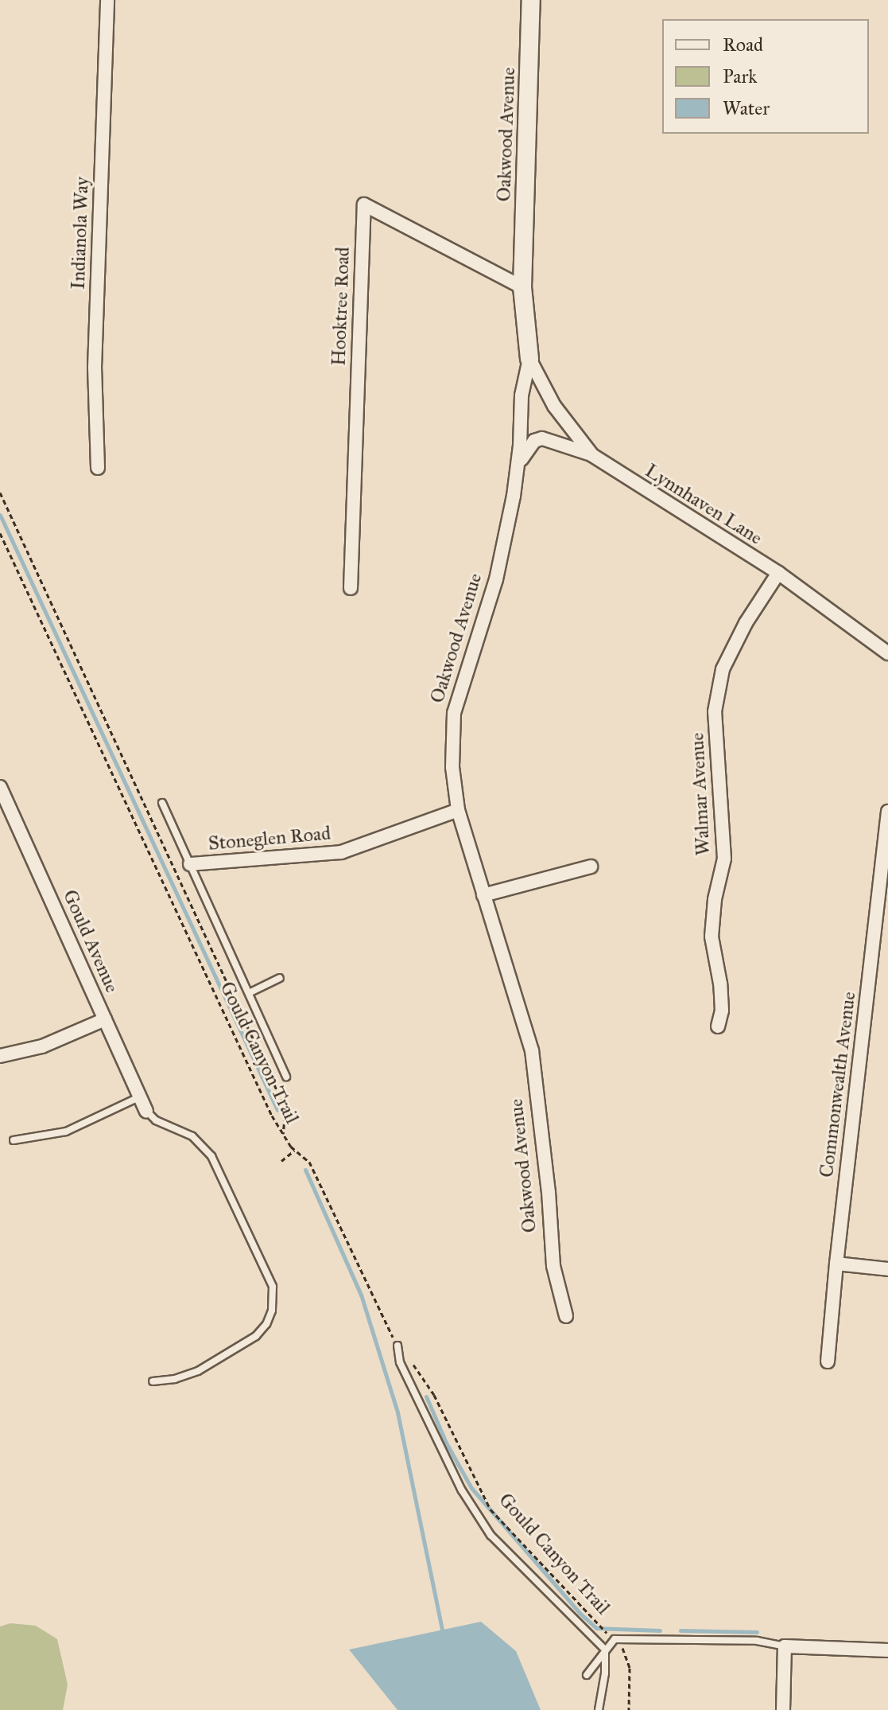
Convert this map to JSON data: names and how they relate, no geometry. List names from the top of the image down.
{
  "streets": {
    "street": [
      "Oakwood Avenue",
      "Indianola Way",
      "Hooktree Road",
      "Lynnhaven Lane",
      "Walmar Avenue",
      "Stoneglen Road",
      "Gould Avenue",
      "Commonwealth Avenue"
    ],
    "path": ["Gould Canyon Trail"]
  },
  "crossings": [
    ["Oakwood Avenue", "Hooktree Road"],
    ["Oakwood Avenue", "Lynnhaven Lane"],
    ["Oakwood Avenue", "Stoneglen Road"],
    ["Lynnhaven Lane", "Walmar Avenue"]
  ],
  "legend": ["Road", "Park", "Water"]
}
